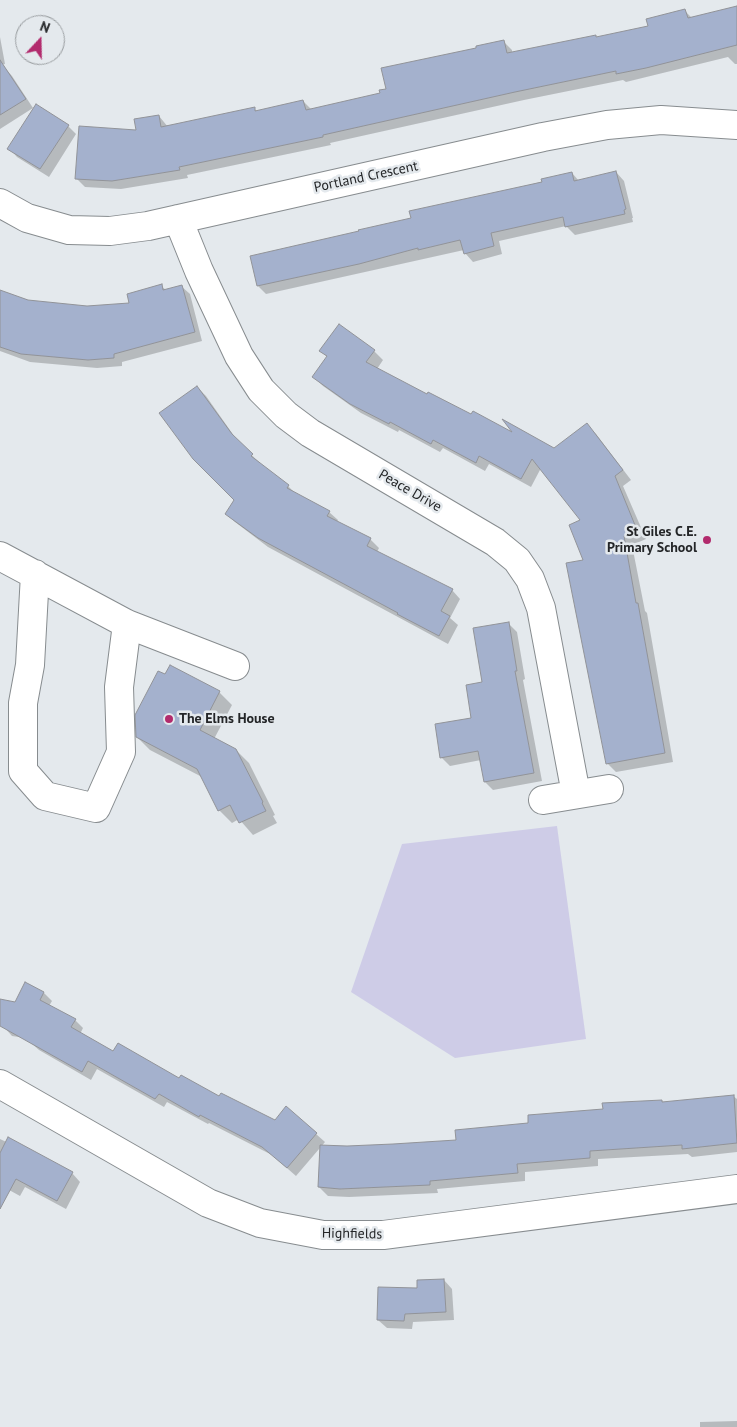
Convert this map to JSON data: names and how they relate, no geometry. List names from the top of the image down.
{
  "streets": {
    "street": ["Portland Crescent", "Peace Drive", "Highfields"]
  },
  "crossings": [
    ["Portland Crescent", "Peace Drive"]
  ],
  "places": ["St Giles C.E. Primary School", "The Elms House"],
  "north": "top"
}
